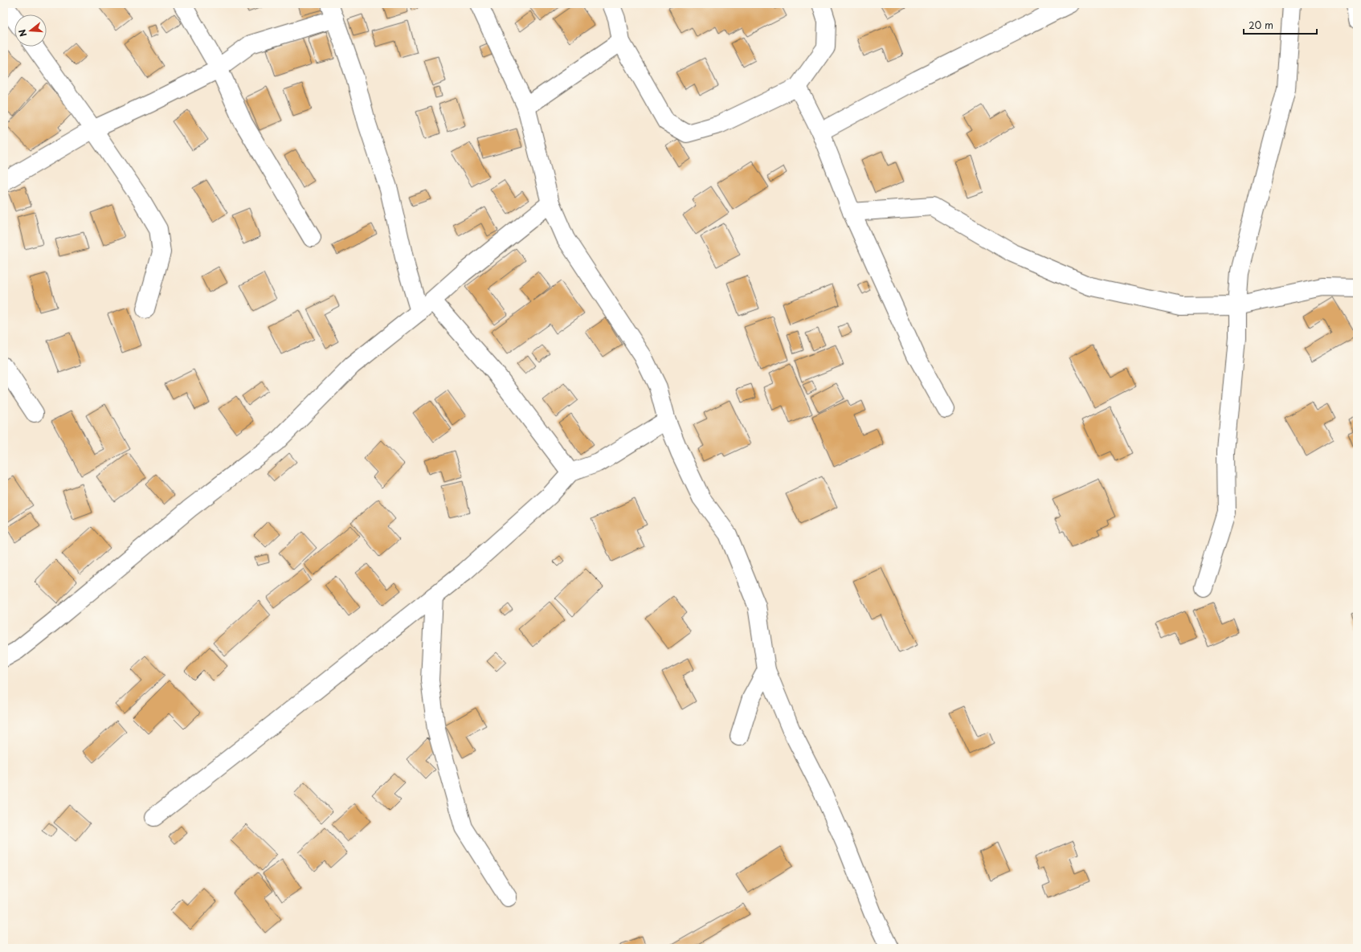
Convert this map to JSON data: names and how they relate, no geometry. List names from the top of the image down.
{
  "scale_bar": "20 m",
  "north": "left"
}
